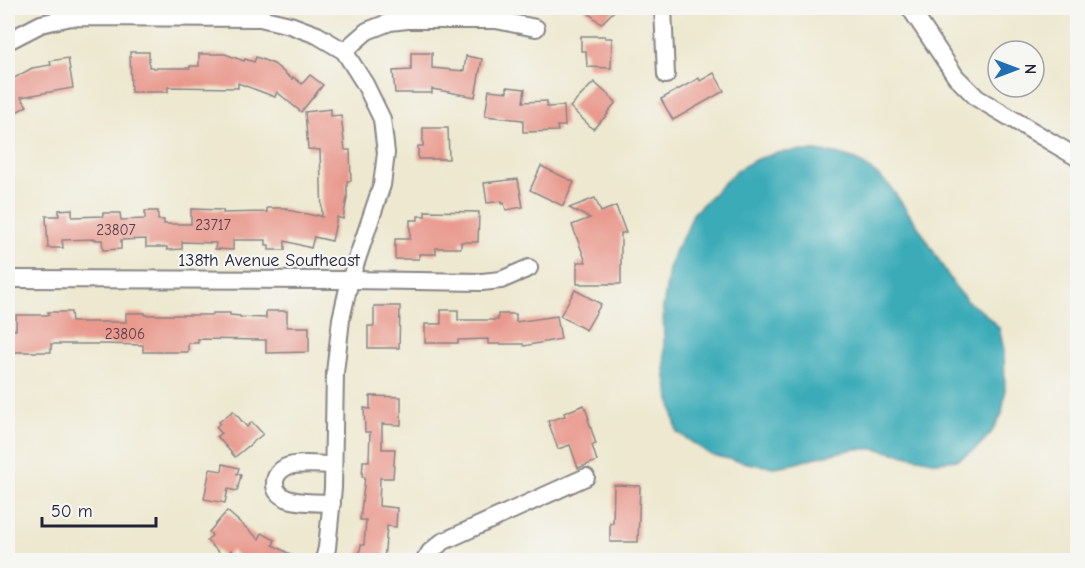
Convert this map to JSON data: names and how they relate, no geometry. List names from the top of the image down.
{
  "streets": {
    "street": ["138th Avenue Southeast"]
  },
  "house_numbers": ["23717", "23807", "23806"],
  "scale_bar": "50 m",
  "north": "right"
}
